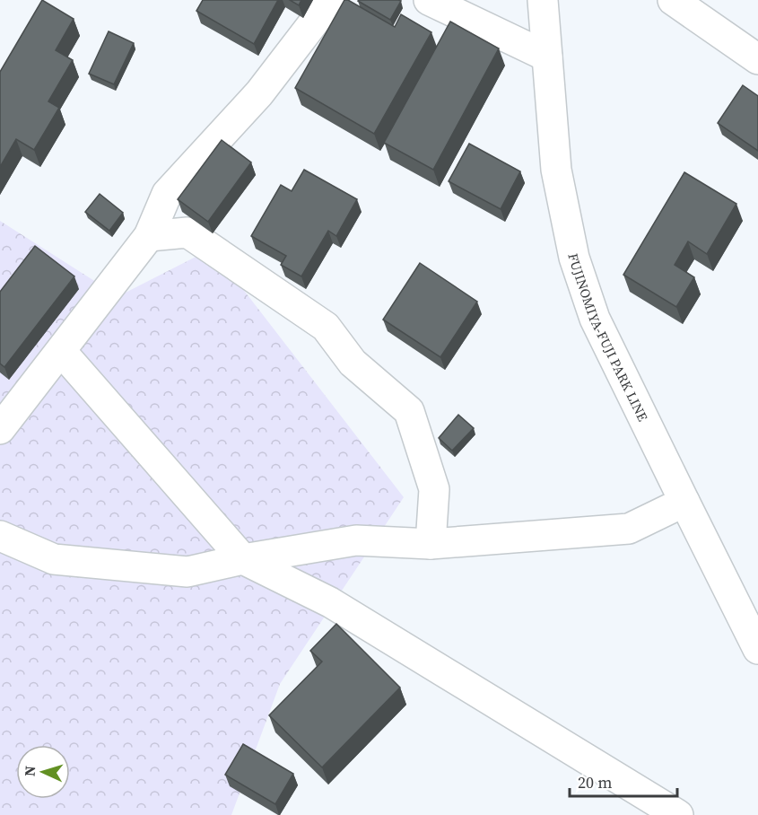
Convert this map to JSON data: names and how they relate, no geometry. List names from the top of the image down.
{
  "streets": {
    "street": ["FUJINOMIYA-FUJI PARK LINE"]
  },
  "scale_bar": "20 m",
  "north": "left"
}
